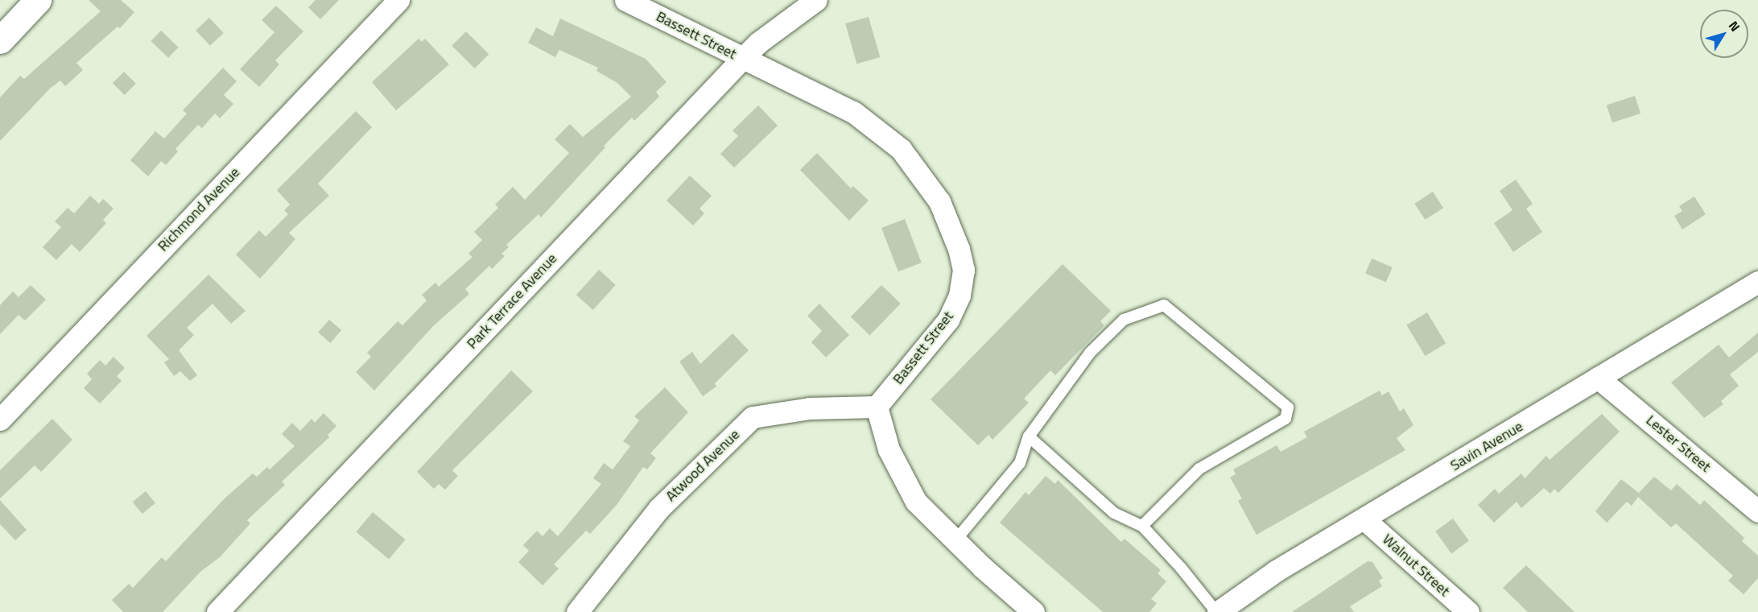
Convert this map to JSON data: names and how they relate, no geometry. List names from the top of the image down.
{
  "streets": {
    "street": [
      "Bassett Street",
      "Richmond Avenue",
      "Park Terrace Avenue",
      "Lester Street",
      "Savin Avenue",
      "Atwood Avenue",
      "Walnut Street"
    ]
  },
  "crossings": [
    ["Bassett Street", "Park Terrace Avenue"],
    ["Bassett Street", "Atwood Avenue"],
    ["Lester Street", "Savin Avenue"],
    ["Savin Avenue", "Walnut Street"]
  ],
  "north": "top right"
}
